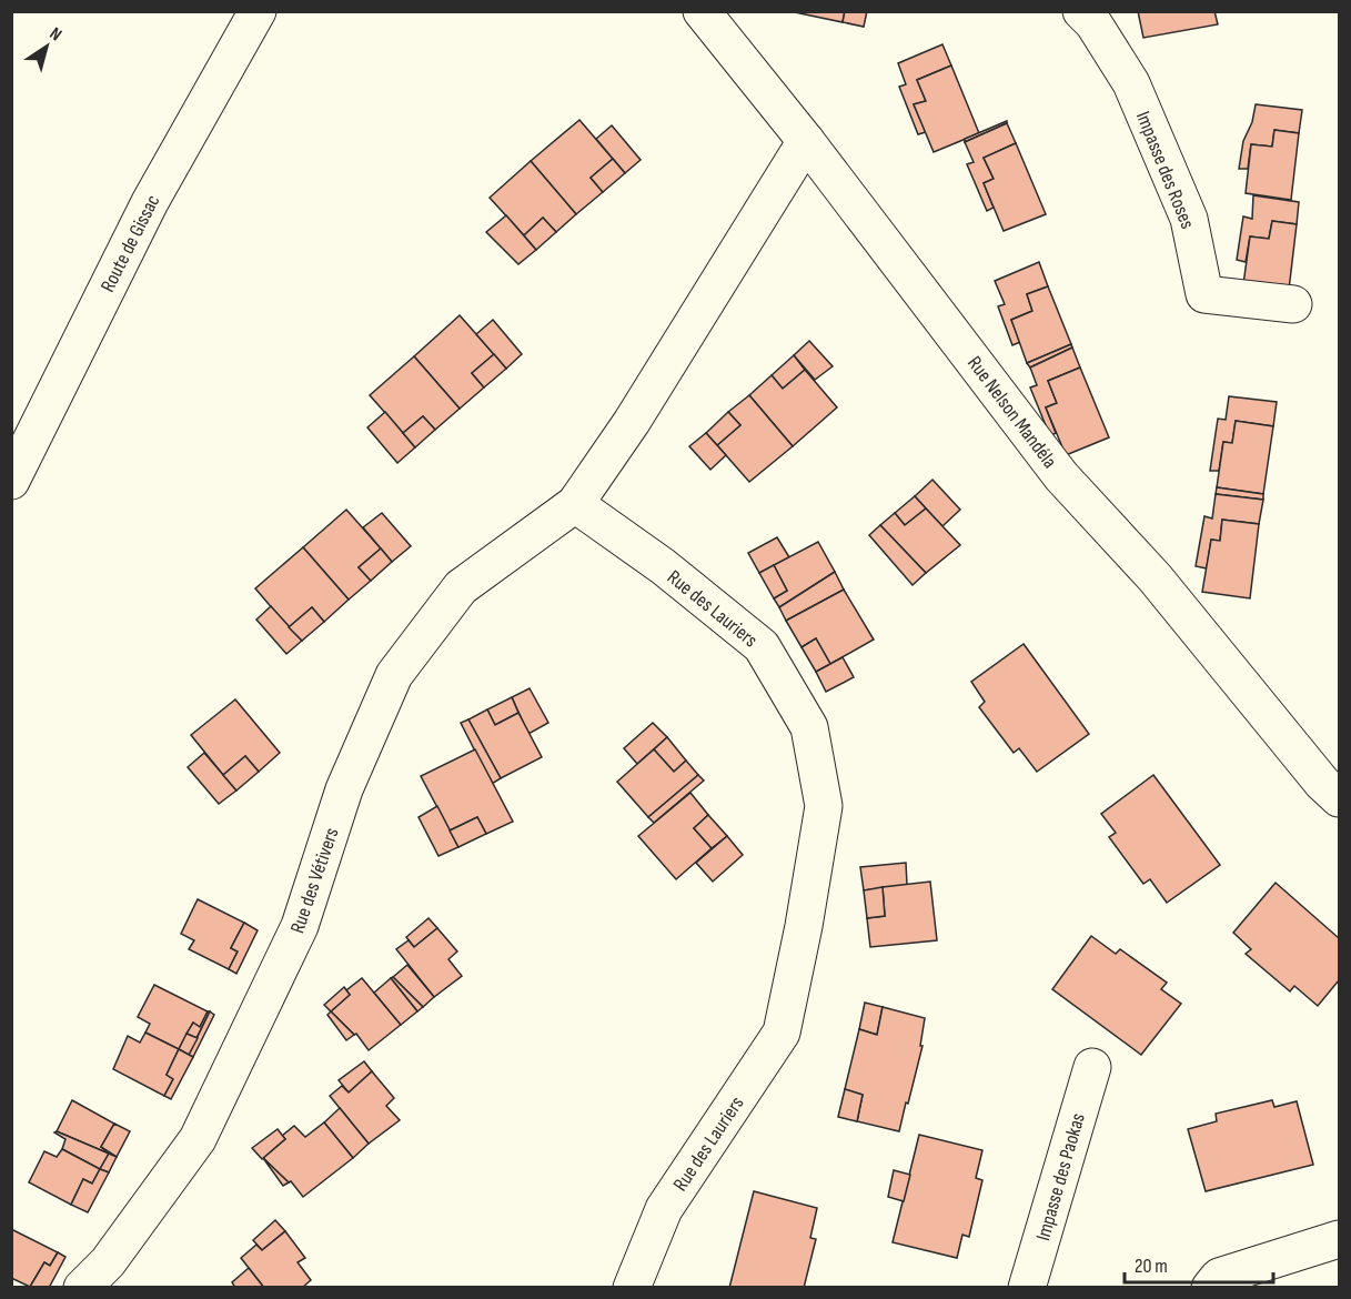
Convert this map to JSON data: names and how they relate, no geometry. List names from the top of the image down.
{
  "streets": {
    "street": [
      "Impasse des Roses",
      "Route de Gissac",
      "Rue Nelson Mandéla",
      "Rue des Lauriers",
      "Rue des Vétivers",
      "Impasse des Paokas"
    ]
  },
  "crossings": [
    ["Rue des Lauriers", "Rue des Vétivers"]
  ],
  "scale_bar": "20 m",
  "north": "top right"
}
